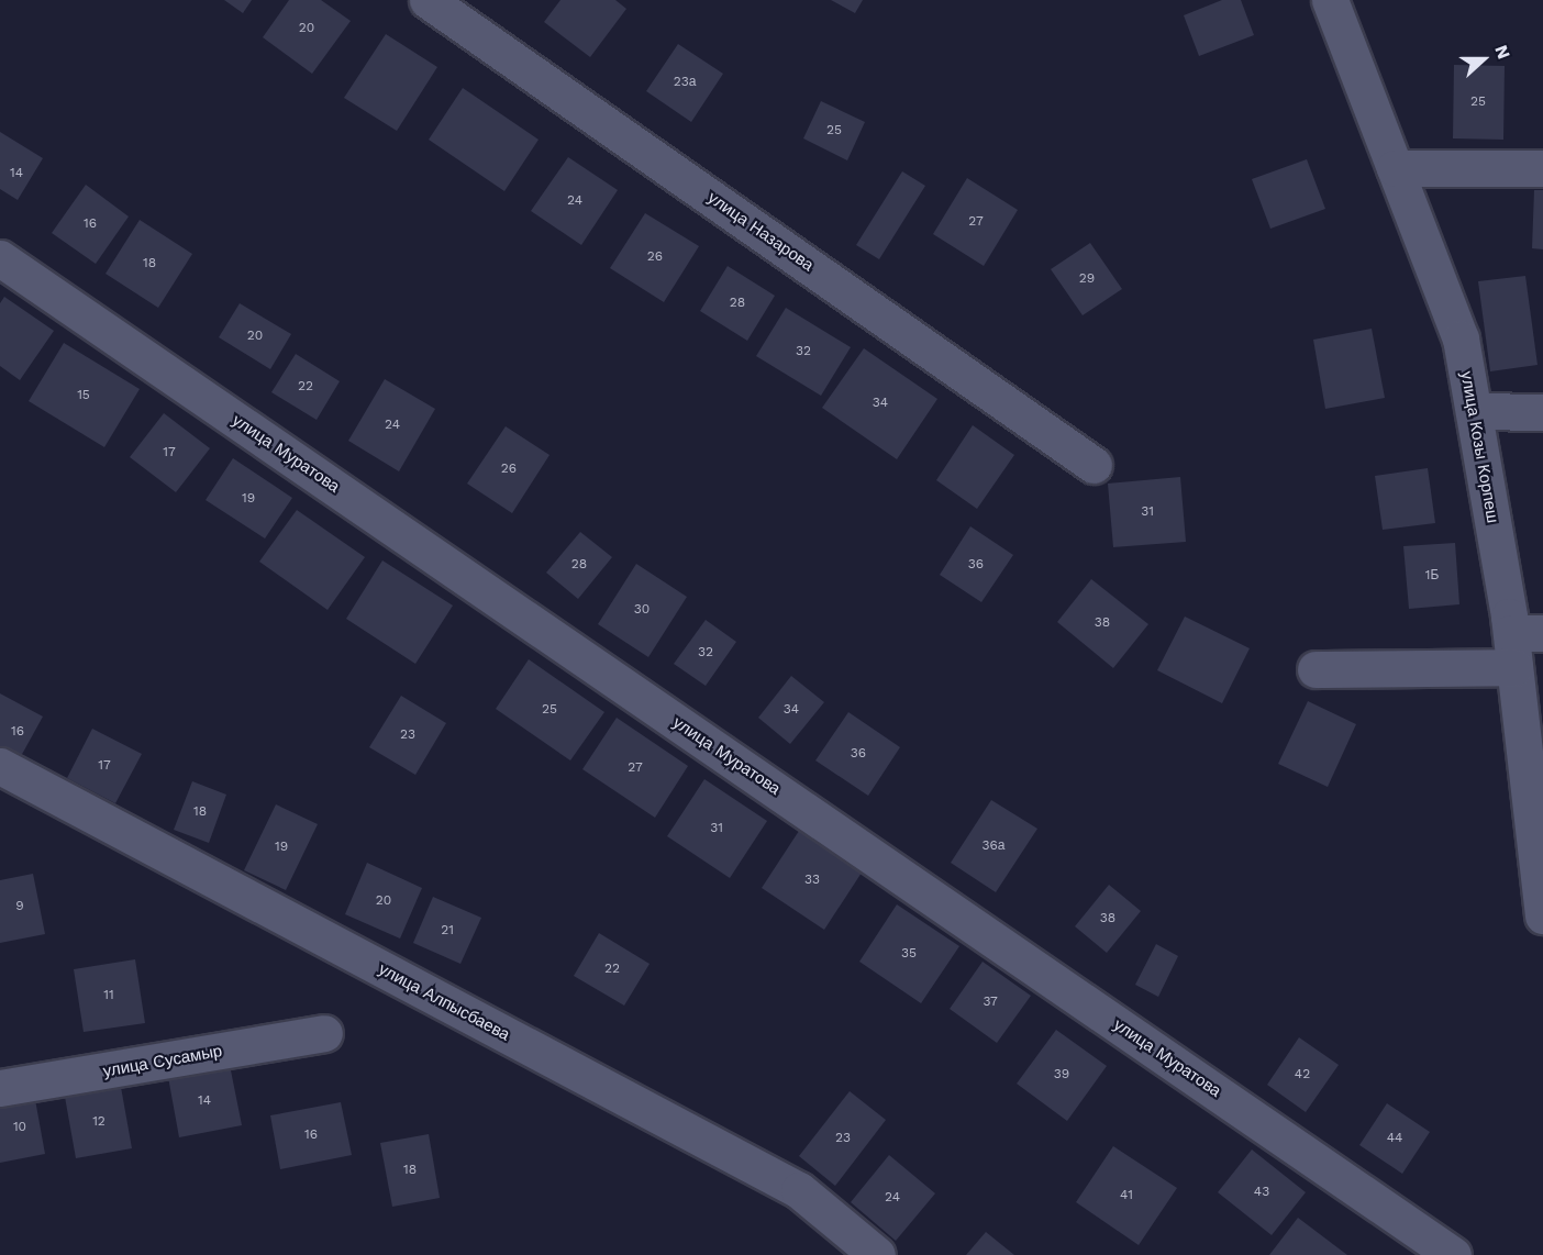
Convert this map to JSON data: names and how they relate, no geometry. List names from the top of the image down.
{
  "streets": {
    "street": [
      "улица Назарова",
      "улица Козы Корпеш",
      "улица Муратова",
      "улица Алпысбаева",
      "улица Сусамыр"
    ]
  },
  "house_numbers": [
    "20",
    "23а",
    "25",
    "25",
    "14",
    "24",
    "27",
    "16",
    "26",
    "18",
    "29",
    "28",
    "20",
    "32",
    "22",
    "15",
    "34",
    "24",
    "17",
    "26",
    "19",
    "31",
    "28",
    "36",
    "1Б",
    "30",
    "38",
    "32",
    "25",
    "34",
    "16",
    "23",
    "36",
    "17",
    "27",
    "18",
    "31",
    "36а",
    "19",
    "33",
    "20",
    "9",
    "38",
    "21",
    "35",
    "22",
    "11",
    "37",
    "39",
    "42",
    "14",
    "12",
    "10",
    "16",
    "23",
    "44",
    "18",
    "43",
    "41",
    "24"
  ],
  "north": "right"
}
